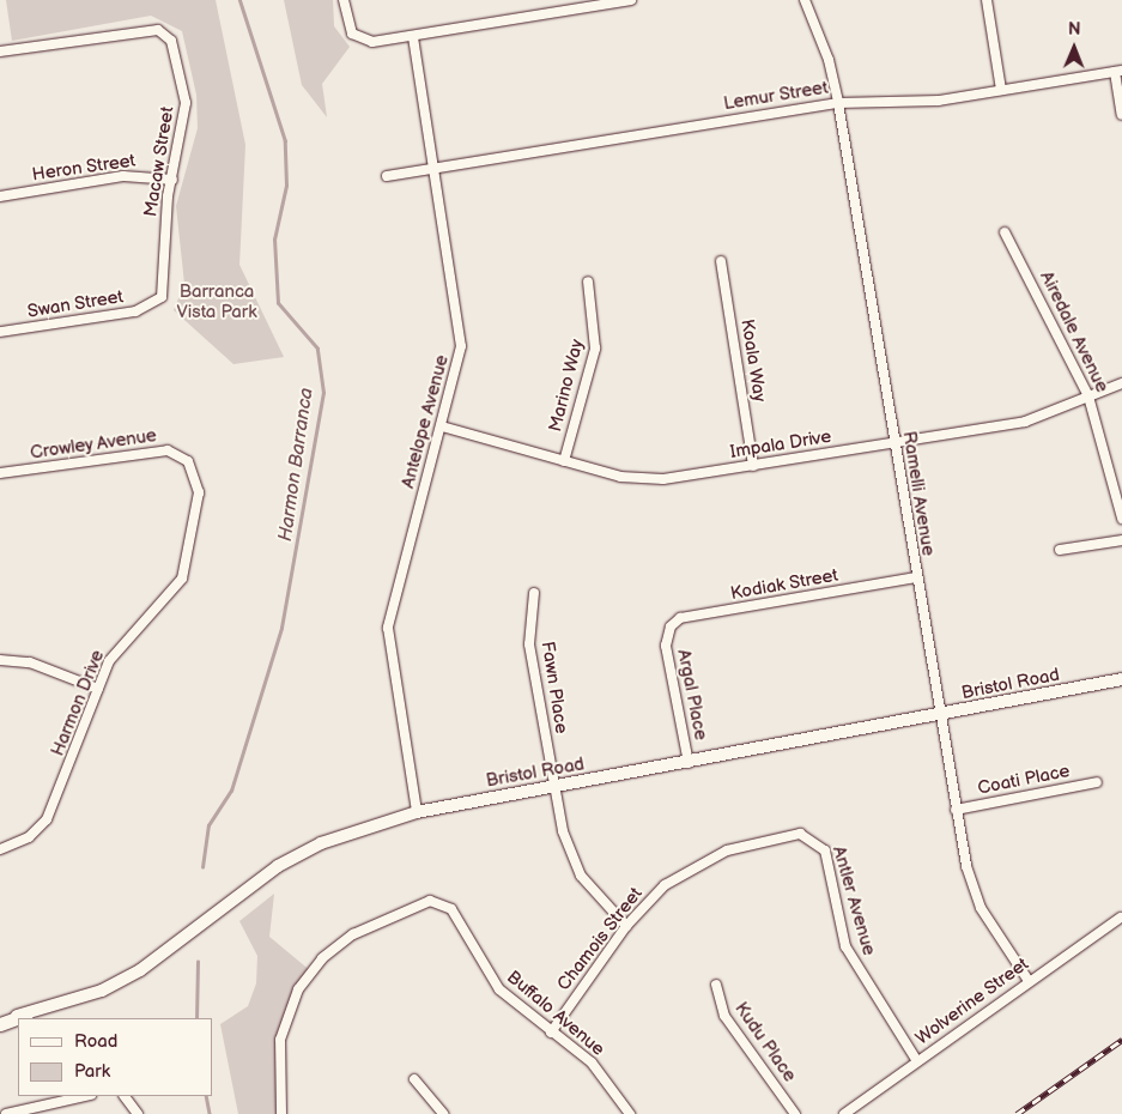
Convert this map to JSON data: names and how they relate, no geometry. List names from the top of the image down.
{
  "streets": {
    "street": [
      "Lemur Street",
      "Macaw Street",
      "Heron Street",
      "Swan Street",
      "Airedale Avenue",
      "Koala Way",
      "Marino Way",
      "Antelope Avenue",
      "Crowley Avenue",
      "Impala Drive",
      "Ramelli Avenue",
      "Kodiak Street",
      "Bristol Road",
      "Fawn Place",
      "Argal Place",
      "Harmon Drive",
      "Coati Place",
      "Antler Avenue",
      "Chamois Street",
      "Wolverine Street",
      "Buffalo Avenue",
      "Kudu Place"
    ]
  },
  "crossings": [
    ["Lemur Street", "Antelope Avenue"],
    ["Lemur Street", "Ramelli Avenue"],
    ["Macaw Street", "Heron Street"],
    ["Macaw Street", "Swan Street"],
    ["Airedale Avenue", "Impala Drive"],
    ["Koala Way", "Impala Drive"],
    ["Marino Way", "Impala Drive"],
    ["Antelope Avenue", "Impala Drive"],
    ["Antelope Avenue", "Bristol Road"],
    ["Crowley Avenue", "Harmon Drive"],
    ["Impala Drive", "Ramelli Avenue"],
    ["Ramelli Avenue", "Kodiak Street"],
    ["Ramelli Avenue", "Bristol Road"],
    ["Ramelli Avenue", "Coati Place"],
    ["Ramelli Avenue", "Wolverine Street"],
    ["Kodiak Street", "Argal Place"],
    ["Bristol Road", "Fawn Place"],
    ["Bristol Road", "Argal Place"],
    ["Fawn Place", "Chamois Street"],
    ["Antler Avenue", "Chamois Street"],
    ["Antler Avenue", "Wolverine Street"],
    ["Chamois Street", "Buffalo Avenue"]
  ],
  "water": ["Harmon Barranca"],
  "parks": ["Barranca Vista Park"],
  "legend": ["Road", "Park"],
  "north": "top"
}
